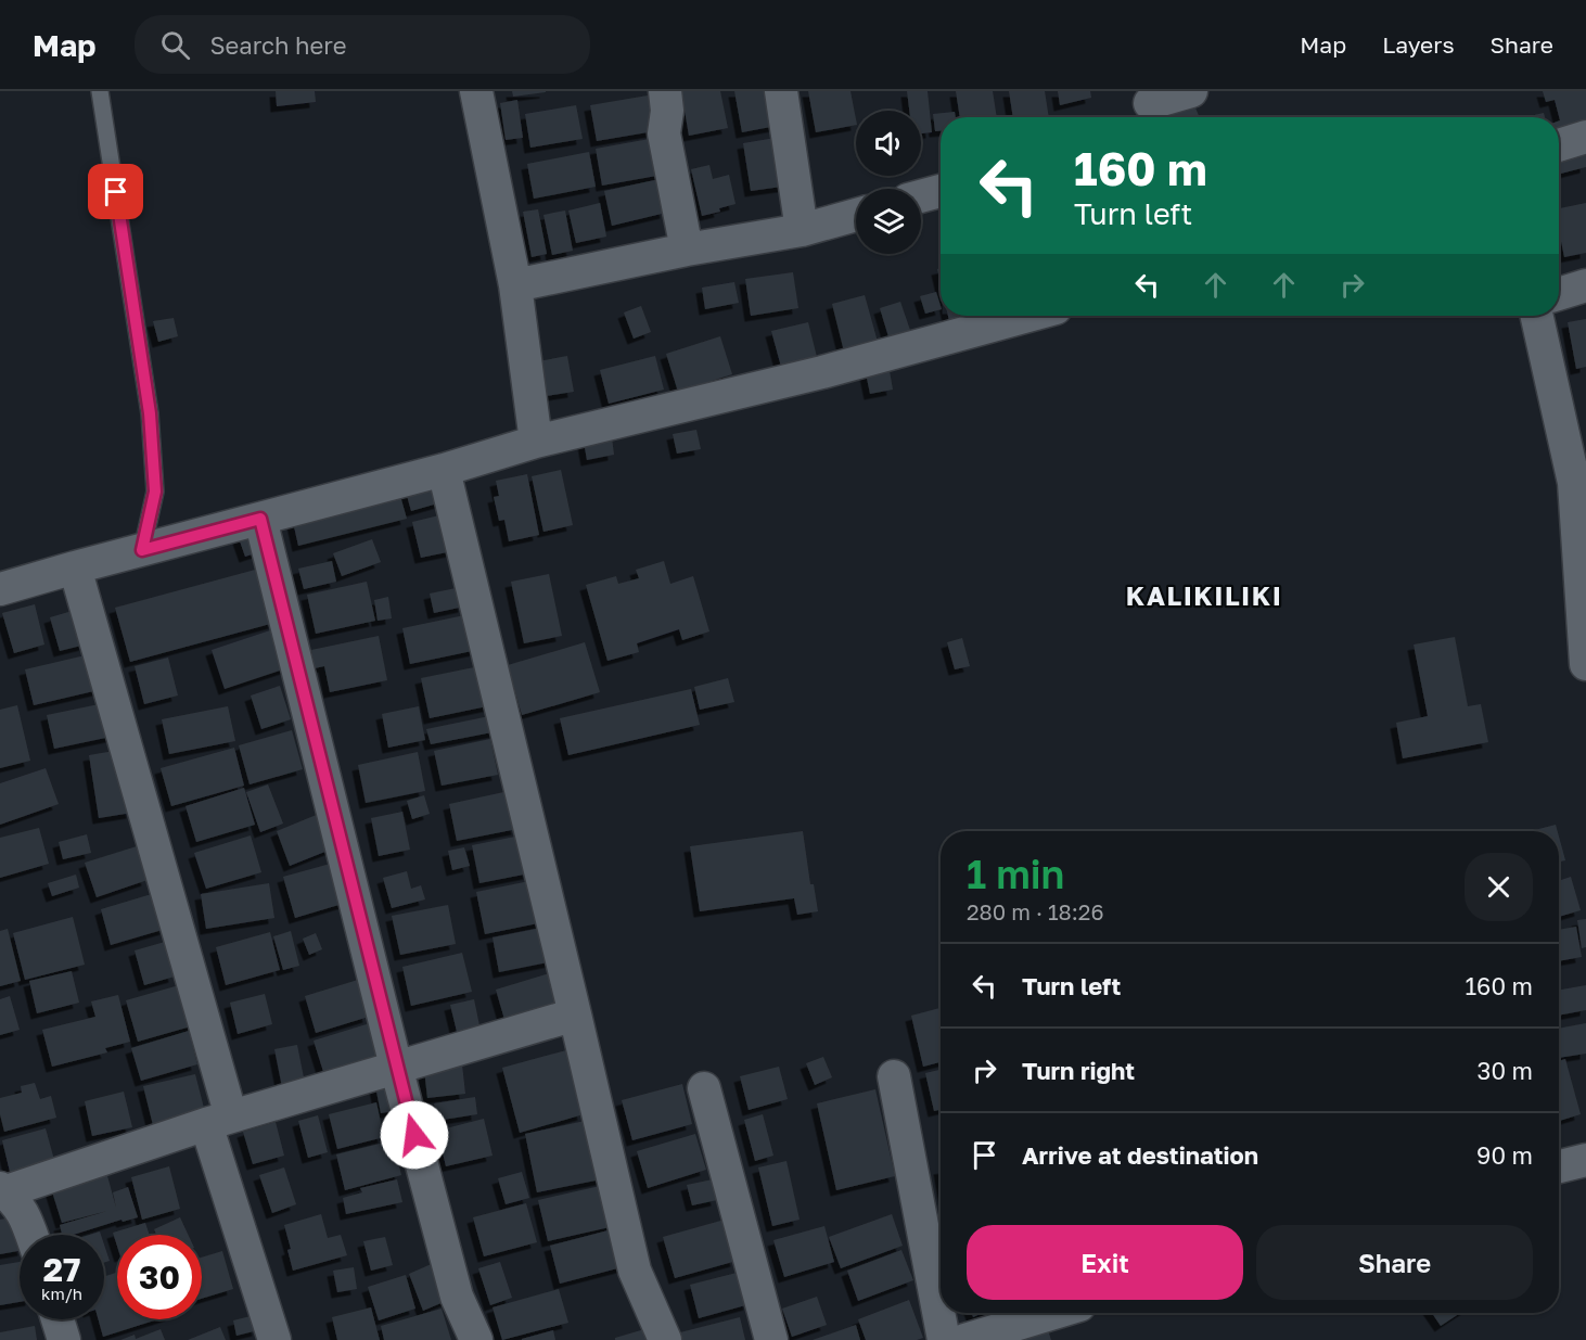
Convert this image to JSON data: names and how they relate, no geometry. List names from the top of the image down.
{
  "districts": ["KALIKILIKI"],
  "page": {
    "header": "Map",
    "search": "Search here",
    "nav": ["Map", "Layers", "Share"],
    "turn": ["160 m", "Turn left"],
    "heading": ["1 min", "280 m · 18:26"],
    "list": [
      {
        "name": "Turn left",
        "value": "160 m"
      },
      {
        "name": "Turn right",
        "value": "30 m"
      },
      {
        "name": "Arrive at destination",
        "value": "90 m"
      }
    ],
    "buttons": ["Exit", "Share"],
    "speed": "27 km/h",
    "limit": "30"
  }
}
